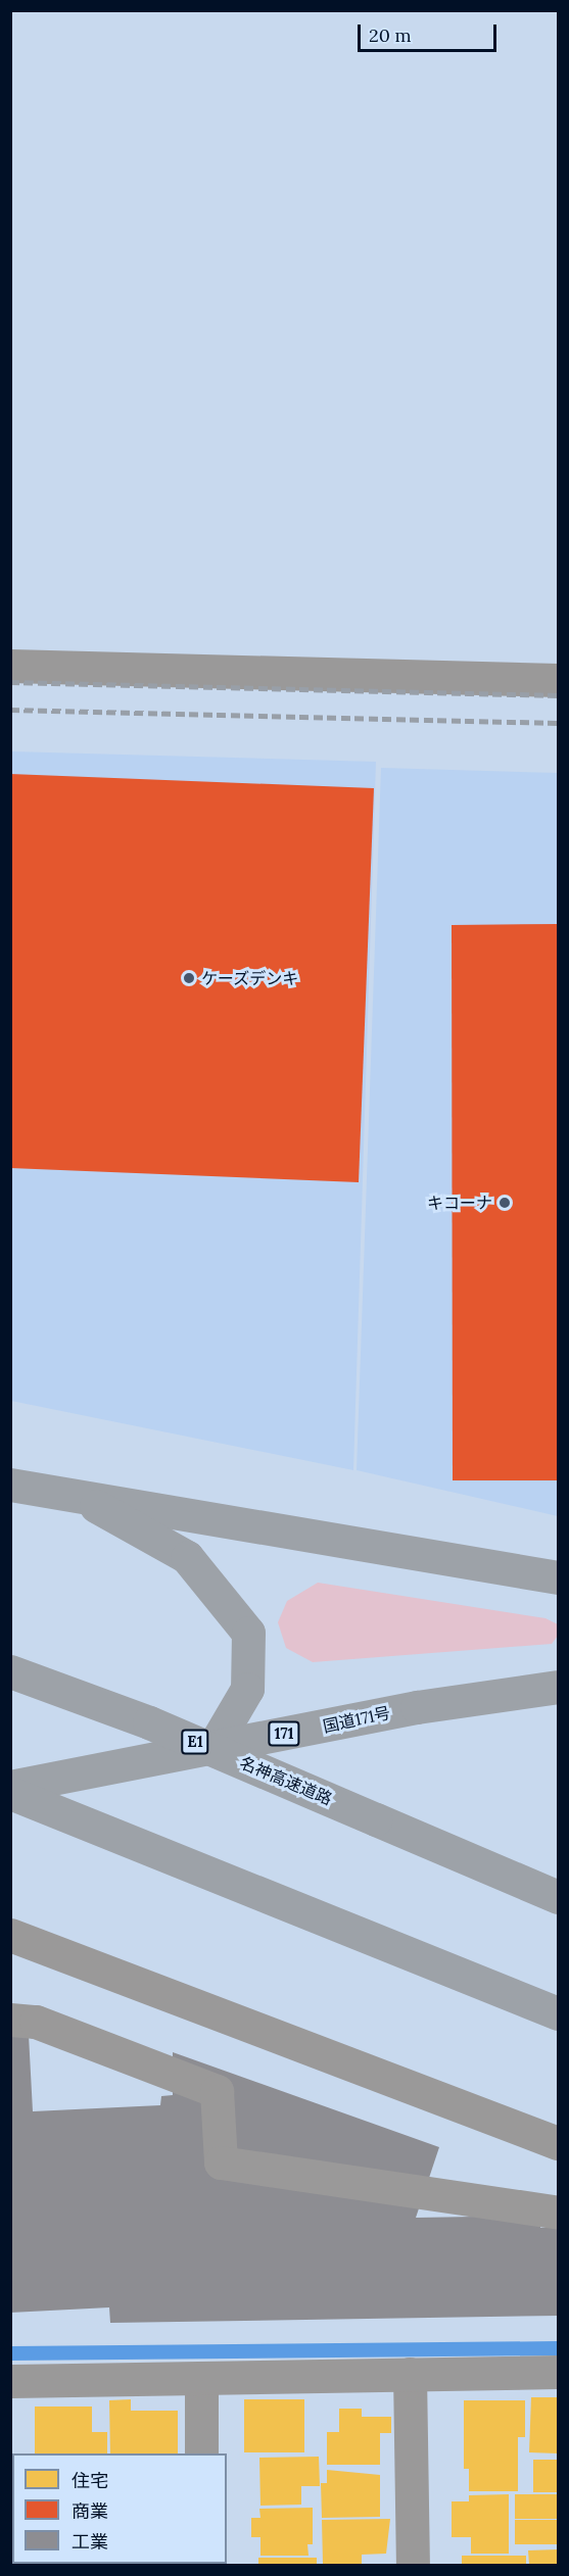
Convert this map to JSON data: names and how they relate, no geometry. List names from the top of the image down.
{
  "streets": {
    "highway": [
      "国道171号",
      "171",
      "E1",
      "名神高速道路"
    ]
  },
  "places": ["ケーズデンキ", "キコーナ"],
  "legend": ["住宅", "商業", "工業"],
  "scale_bar": "20 m"
}
